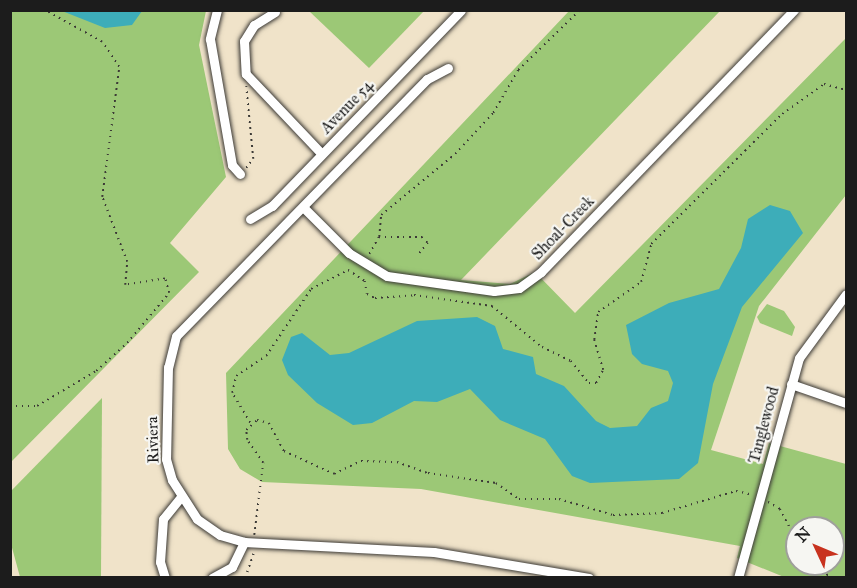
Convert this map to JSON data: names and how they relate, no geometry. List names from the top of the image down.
{
  "streets": {
    "street": [
      "Avenue 54",
      "Shoal-Creek",
      "Tanglewood",
      "Riviera"
    ]
  },
  "crossings": [
    ["Shoal-Creek", "Riviera"]
  ],
  "north": "top left"
}
